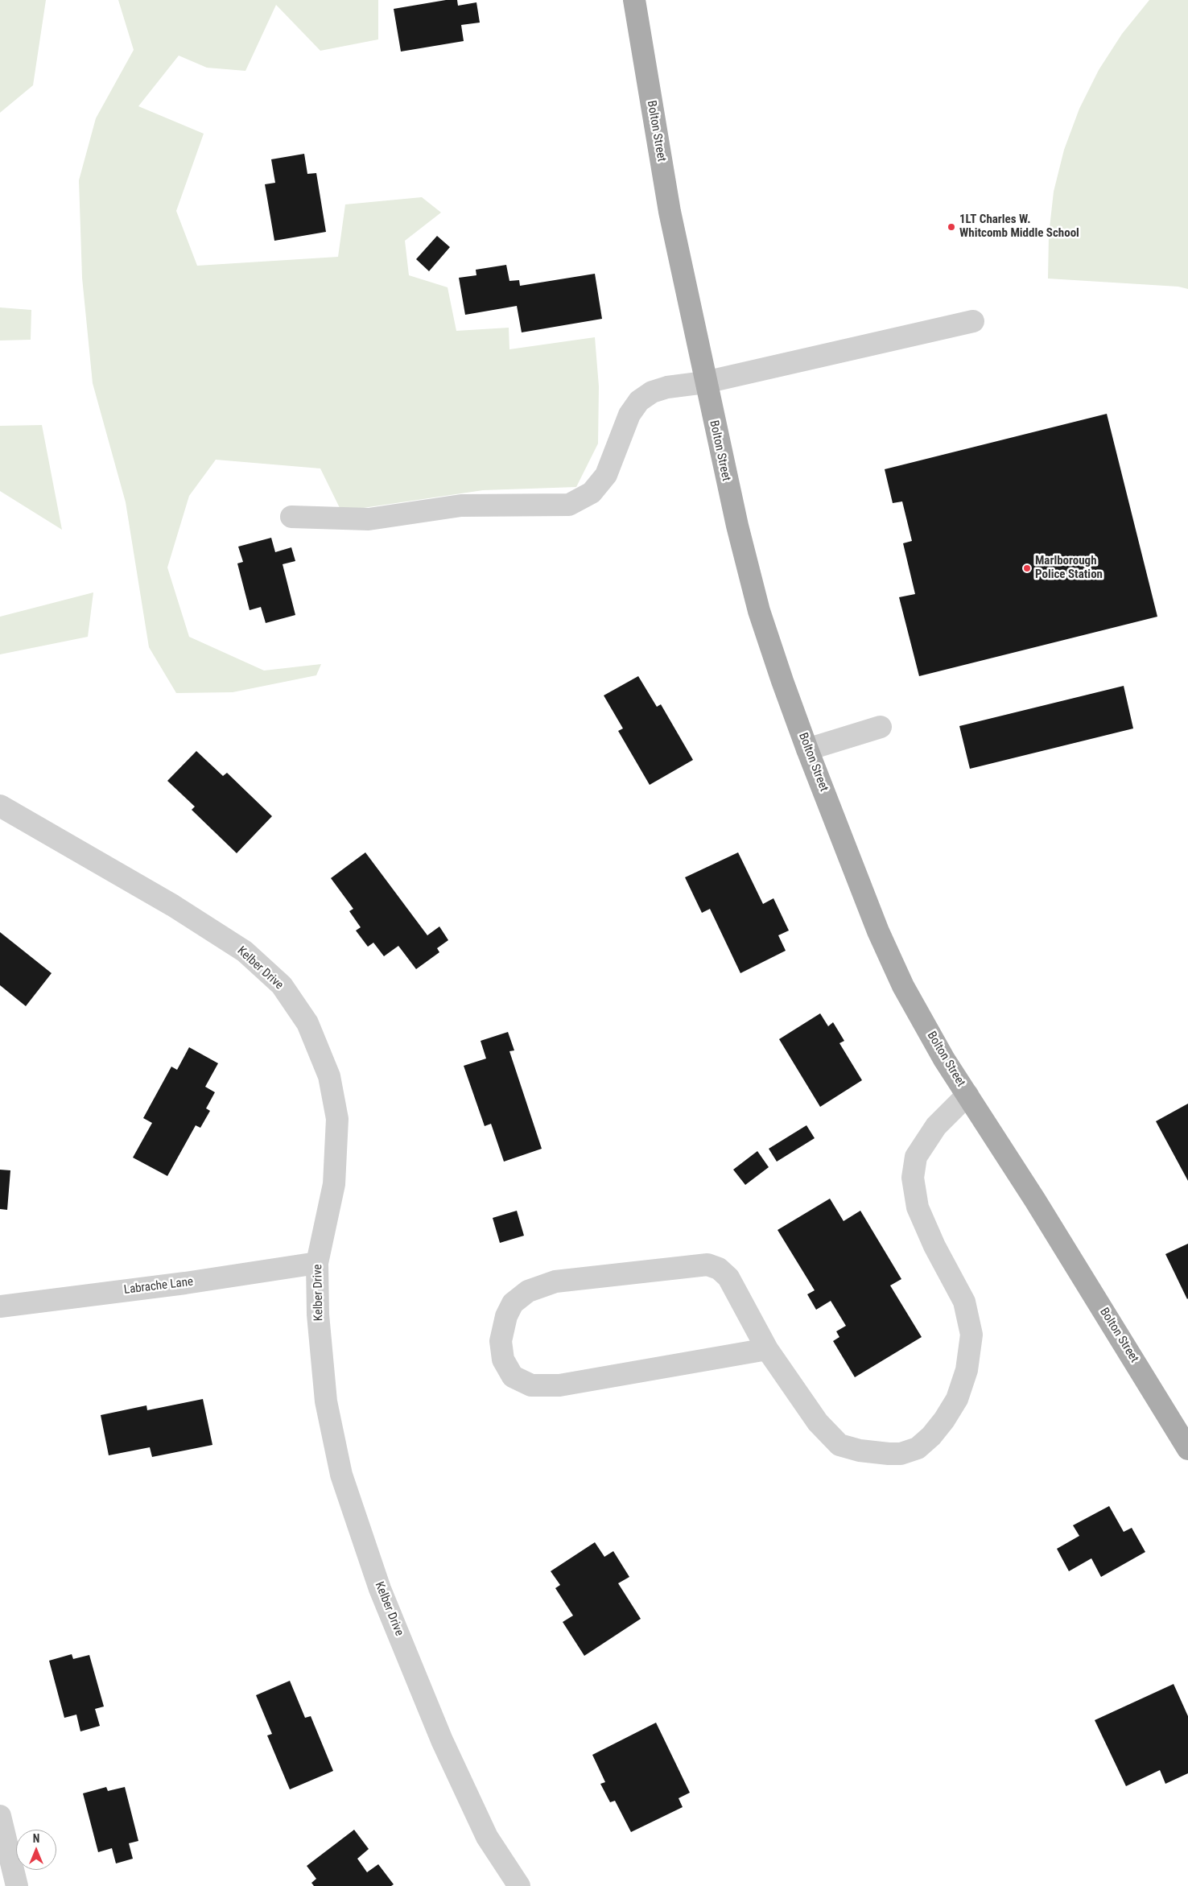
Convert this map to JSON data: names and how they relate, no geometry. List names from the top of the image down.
{
  "streets": {
    "main road": ["Bolton Street"],
    "street": ["Kelber Drive", "Labrache Lane"]
  },
  "crossings": [
    ["Kelber Drive", "Labrache Lane"]
  ],
  "places": ["1LT Charles W. Whitcomb Middle School", "Marlborough Police Station"],
  "north": "top"
}
